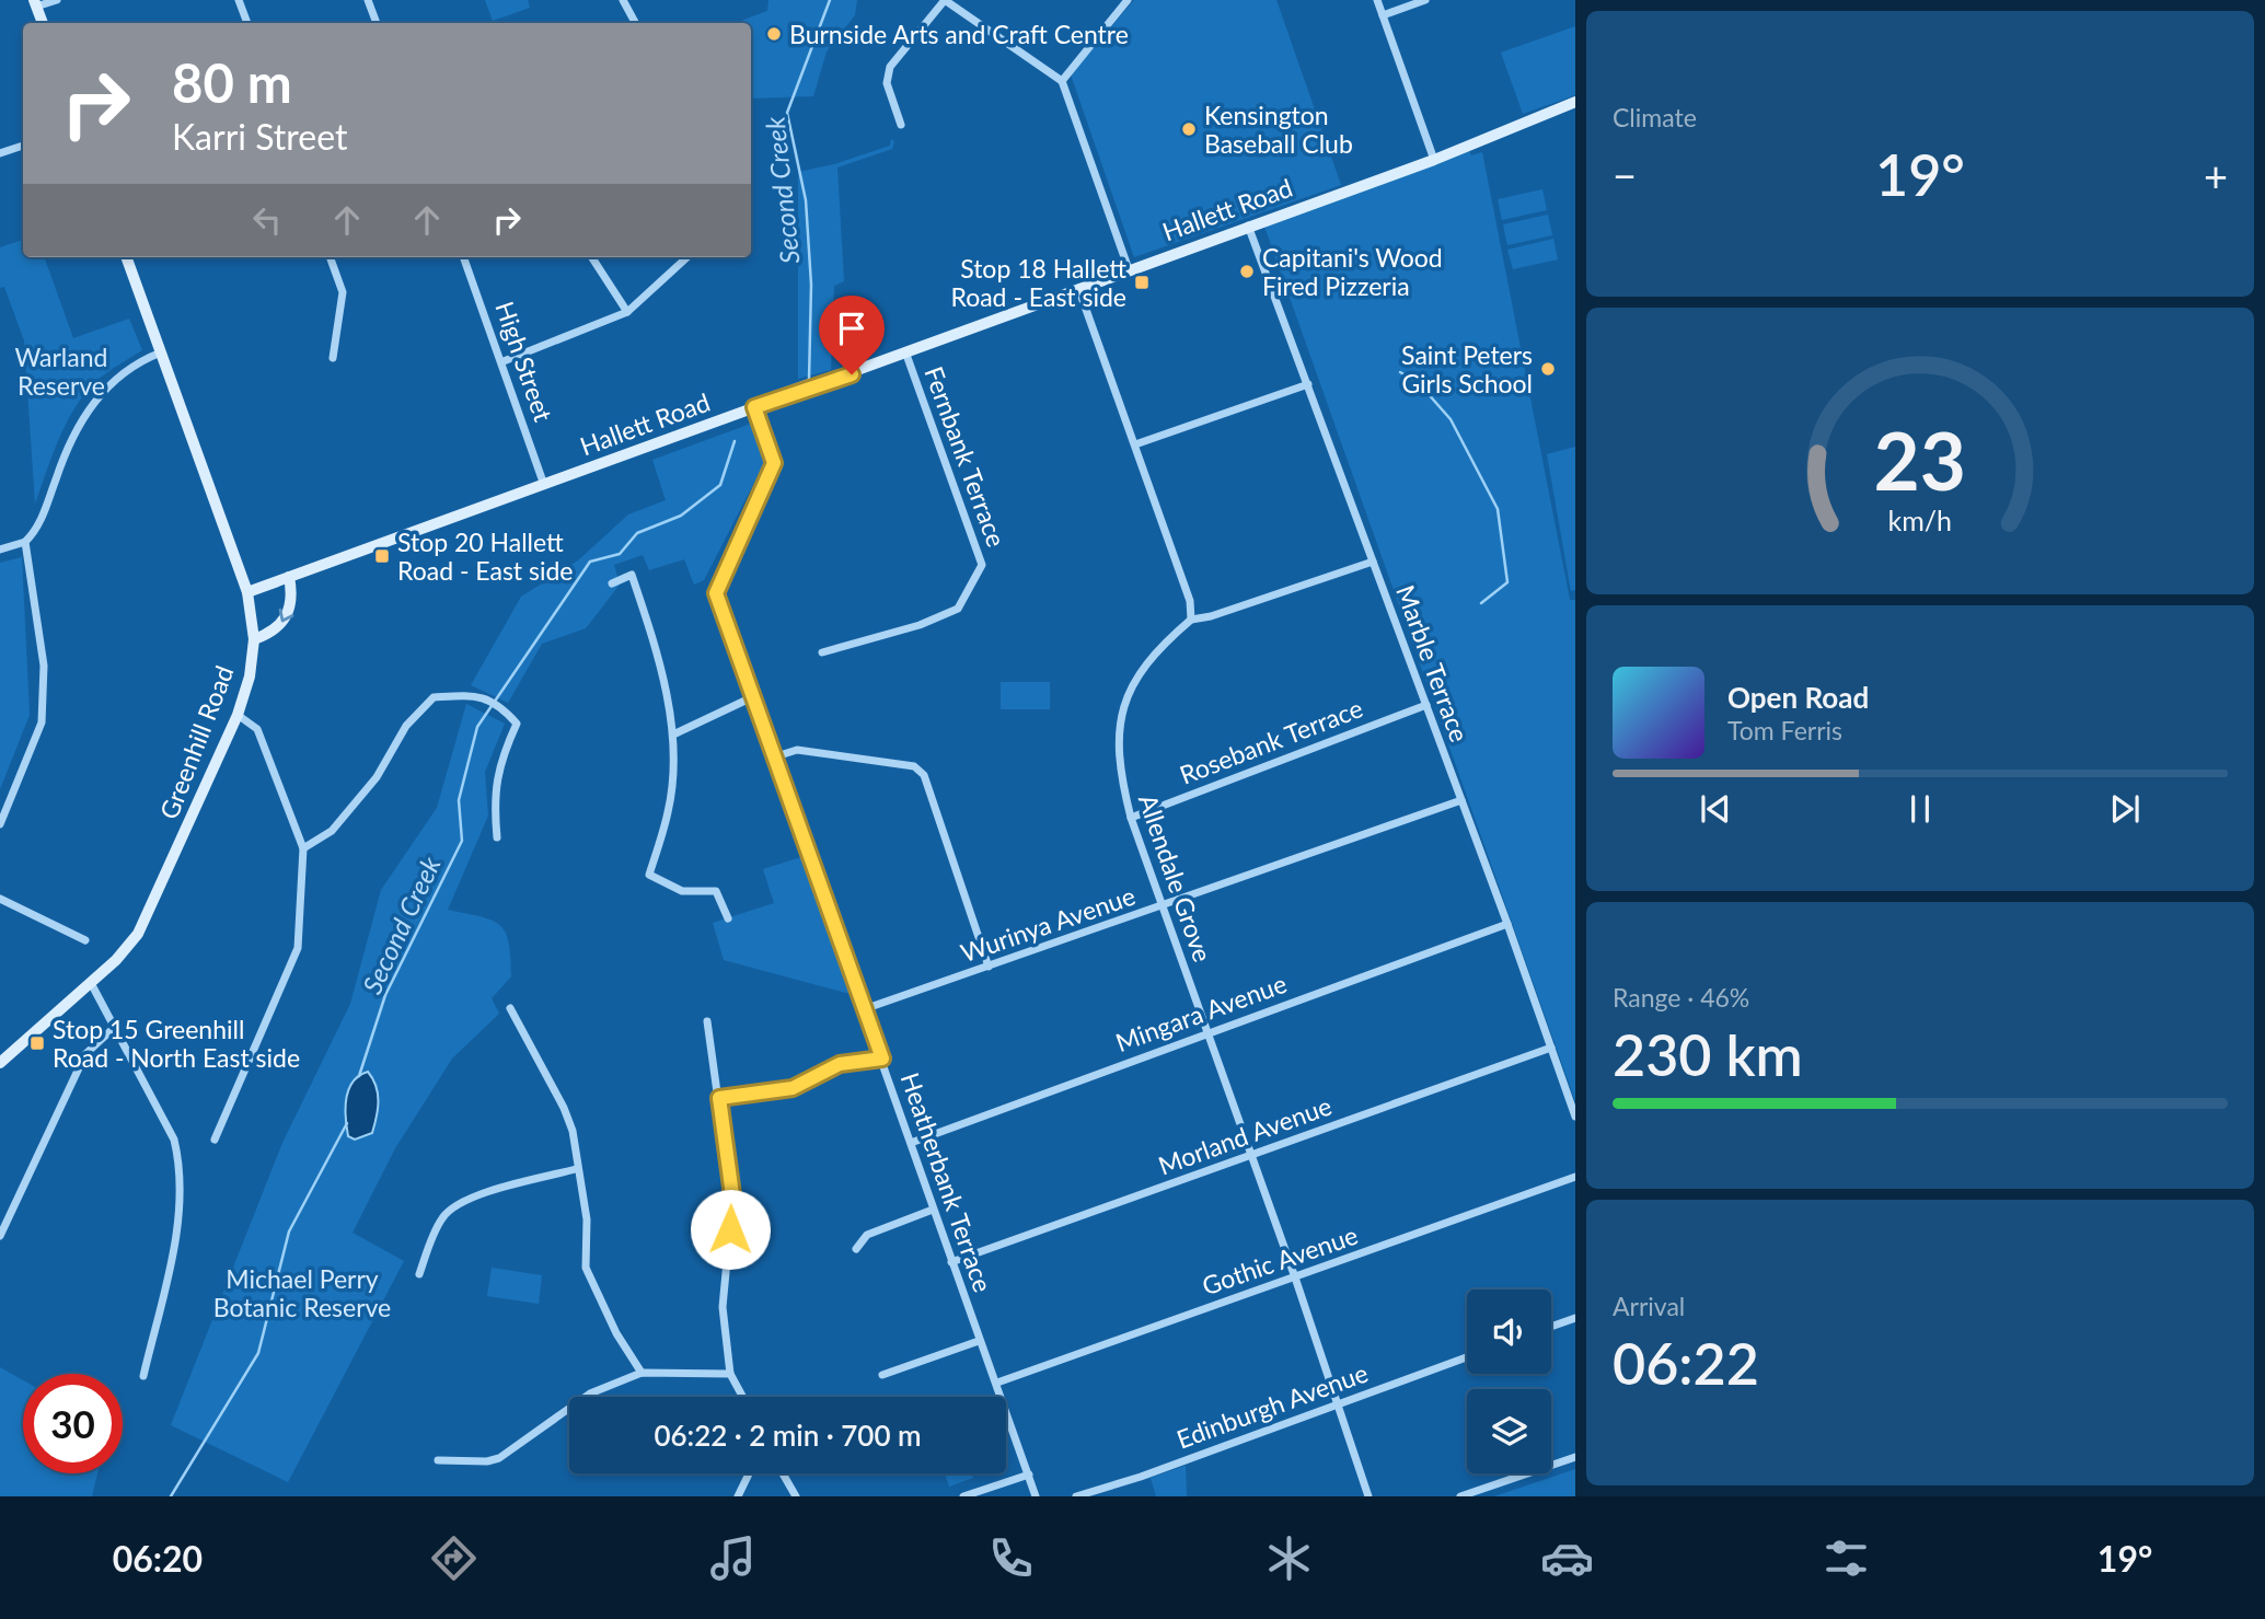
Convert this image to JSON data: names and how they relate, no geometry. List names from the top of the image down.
{
  "streets": {
    "main road": ["Hallett Road", "Greenhill Road"],
    "street": [
      "High Street",
      "Fernbank Terrace",
      "Marble Terrace",
      "Rosebank Terrace",
      "Allendale Grove",
      "Wurinya Avenue",
      "Mingara Avenue",
      "Morland Avenue",
      "Heatherbank Terrace",
      "Gothic Avenue",
      "Edinburgh Avenue"
    ]
  },
  "crossings": [
    ["Hallett Road", "High Street"],
    ["Hallett Road", "Fernbank Terrace"],
    ["Hallett Road", "Marble Terrace"],
    ["Hallett Road", "Greenhill Road"],
    ["Hallett Road", "Heatherbank Terrace"],
    ["Marble Terrace", "Rosebank Terrace"],
    ["Marble Terrace", "Wurinya Avenue"],
    ["Marble Terrace", "Mingara Avenue"],
    ["Marble Terrace", "Morland Avenue"],
    ["Rosebank Terrace", "Allendale Grove"],
    ["Allendale Grove", "Wurinya Avenue"],
    ["Allendale Grove", "Mingara Avenue"],
    ["Allendale Grove", "Morland Avenue"],
    ["Allendale Grove", "Gothic Avenue"],
    ["Allendale Grove", "Edinburgh Avenue"],
    ["Wurinya Avenue", "Heatherbank Terrace"],
    ["Mingara Avenue", "Heatherbank Terrace"],
    ["Morland Avenue", "Heatherbank Terrace"],
    ["Heatherbank Terrace", "Gothic Avenue"]
  ],
  "water": ["Second Creek"],
  "parks": ["Warland Reserve", "Michael Perry Botanic Reserve"],
  "places": {
    "other": [
      "Burnside Arts and Craft Centre",
      "Kensington Baseball Club",
      "Capitani's Wood Fired Pizzeria",
      "Saint Peters Girls School"
    ],
    "transit": ["Stop 18 Hallett Road - East side", "Stop 20 Hallett Road - East side", "Stop 15 Greenhill Road - North East side"]
  },
  "page": {
    "tile": [
      "Climate",
      ["Range · 46%", "230 km"],
      ["Arrival", "06:22"]
    ],
    "turn": ["80 m", "Karri Street"],
    "heat": ["−", "19°", "+"],
    "song": ["Open Road", "Tom Ferris"],
    "limit": "30",
    "trip": "06:22 · 2 min · 700 m",
    "tabs": ["06:20", "19°"],
    "gauge": ["23", "km/h"]
  }
}
